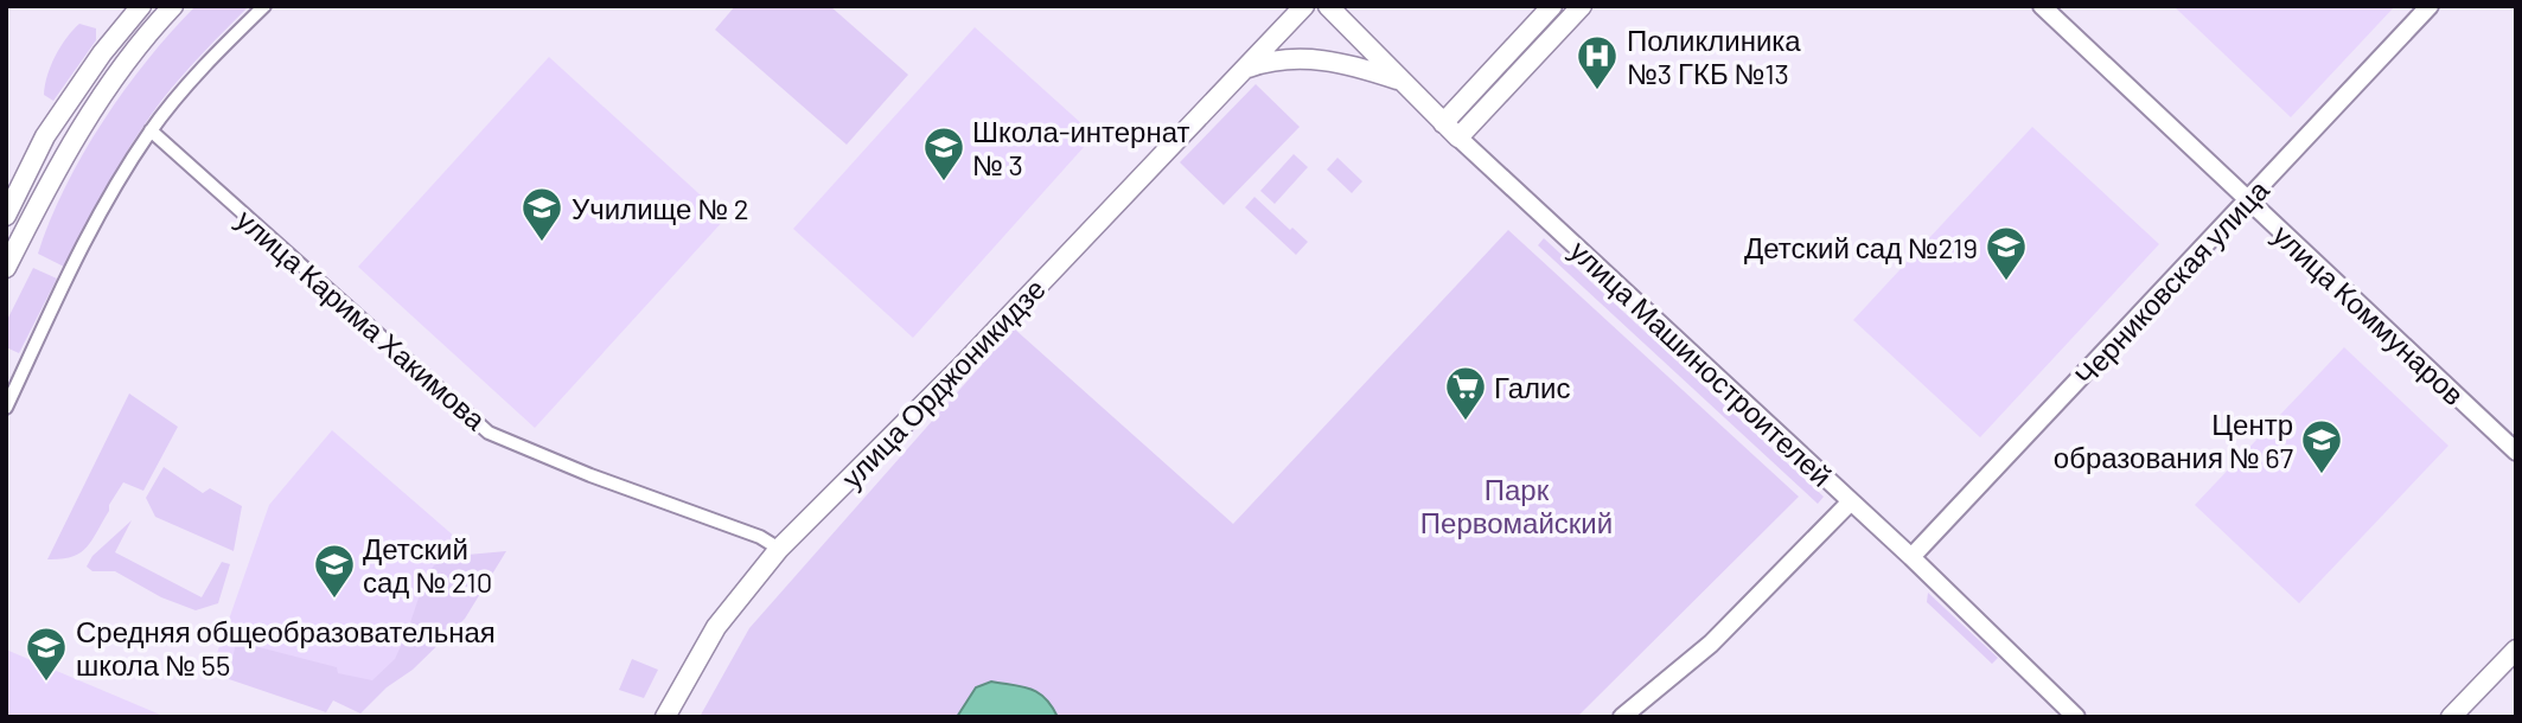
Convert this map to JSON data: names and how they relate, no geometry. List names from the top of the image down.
{
  "streets": {
    "main road": ["улица Машиностроителей", "улица Орджоникидзе"],
    "street": ["Черниковская улица", "улица Коммунаров", "улица Карима Хакимова"]
  },
  "crossings": [
    ["Черниковская улица", "улица Коммунаров"],
    ["Черниковская улица", "улица Машиностроителей"],
    ["улица Карима Хакимова", "улица Орджоникидзе"]
  ],
  "parks": ["Парк Первомайский"],
  "places": {
    "hospital": ["Поликлиника №3 ГКБ №13"],
    "school or university": [
      "Школа-интернат № 3",
      "Училище № 2",
      "Детский сад №219",
      "Центр образования № 67",
      "Детский сад № 210",
      "Средняя общеобразовательная школа № 55"
    ],
    "supermarket": ["Галис"]
  }
}
